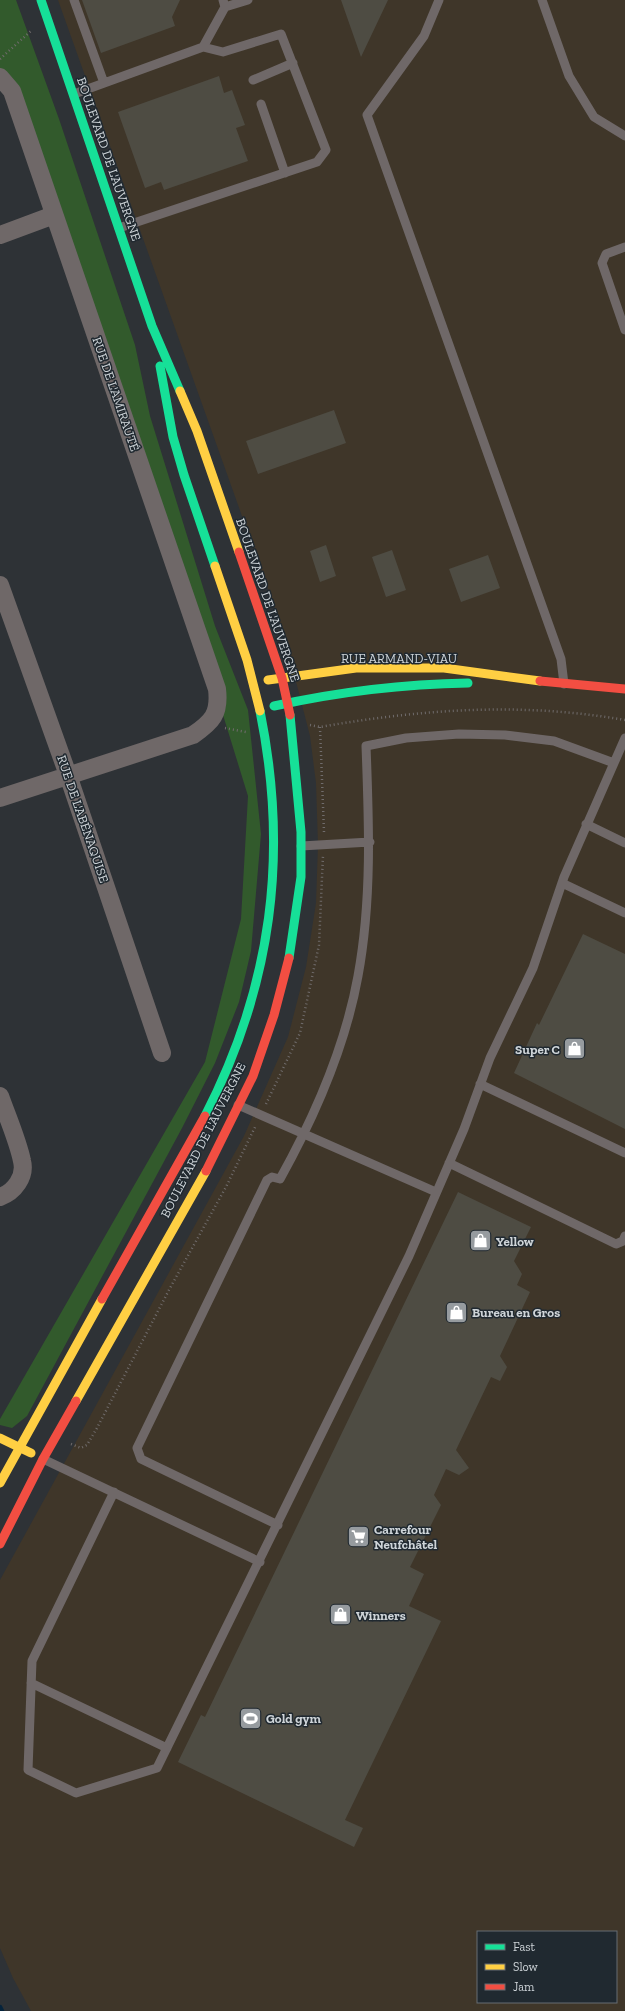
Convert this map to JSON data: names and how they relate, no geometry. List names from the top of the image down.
{
  "streets": {
    "main road": ["BOULEVARD DE L'AUVERGNE", "RUE ARMAND-VIAU"],
    "street": ["RUE DE L'AMIRAUTÉ", "RUE DE L'ABÉNAQUISE"]
  },
  "crossings": [
    ["BOULEVARD DE L'AUVERGNE", "RUE ARMAND-VIAU"]
  ],
  "places": {
    "shop": [
      "Super C",
      "Yellow",
      "Bureau en Gros",
      "Winners"
    ],
    "supermarket": ["Carrefour Neufchâtel"],
    "sports": ["Gold gym"]
  },
  "legend": ["Fast", "Slow", "Jam"]
}
